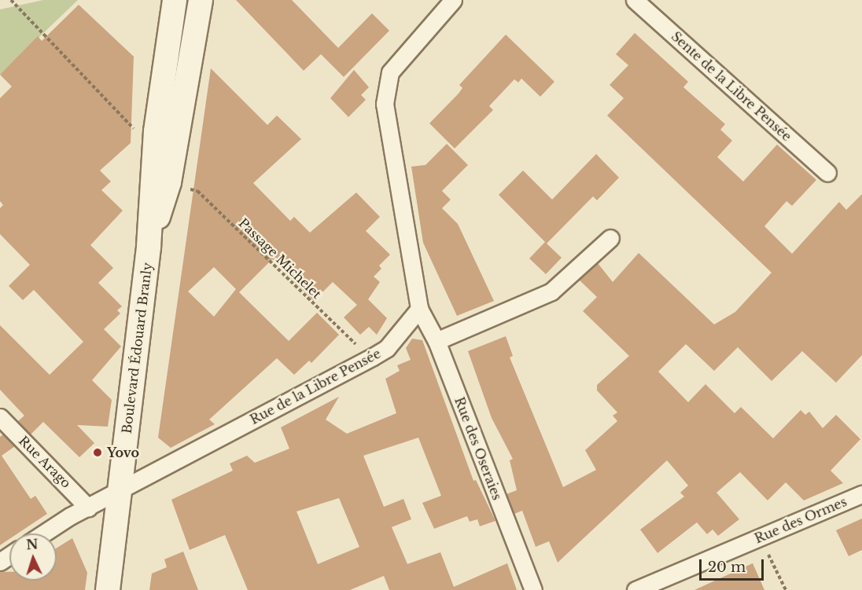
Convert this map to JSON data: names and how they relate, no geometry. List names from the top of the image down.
{
  "streets": {
    "street": [
      "Sente de la Libre Pensée",
      "Boulevard Édouard Branly",
      "Rue de la Libre Pensée",
      "Rue des Oseraies",
      "Rue Arago",
      "Rue des Ormes"
    ],
    "path": ["Passage Michelet"]
  },
  "crossings": [
    ["Passage Michelet", "Boulevard Édouard Branly"],
    ["Passage Michelet", "Rue de la Libre Pensée"],
    ["Boulevard Édouard Branly", "Rue de la Libre Pensée"],
    ["Rue de la Libre Pensée", "Rue des Oseraies"],
    ["Rue de la Libre Pensée", "Rue Arago"]
  ],
  "places": ["Yovo"],
  "scale_bar": "20 m",
  "north": "top"
}
